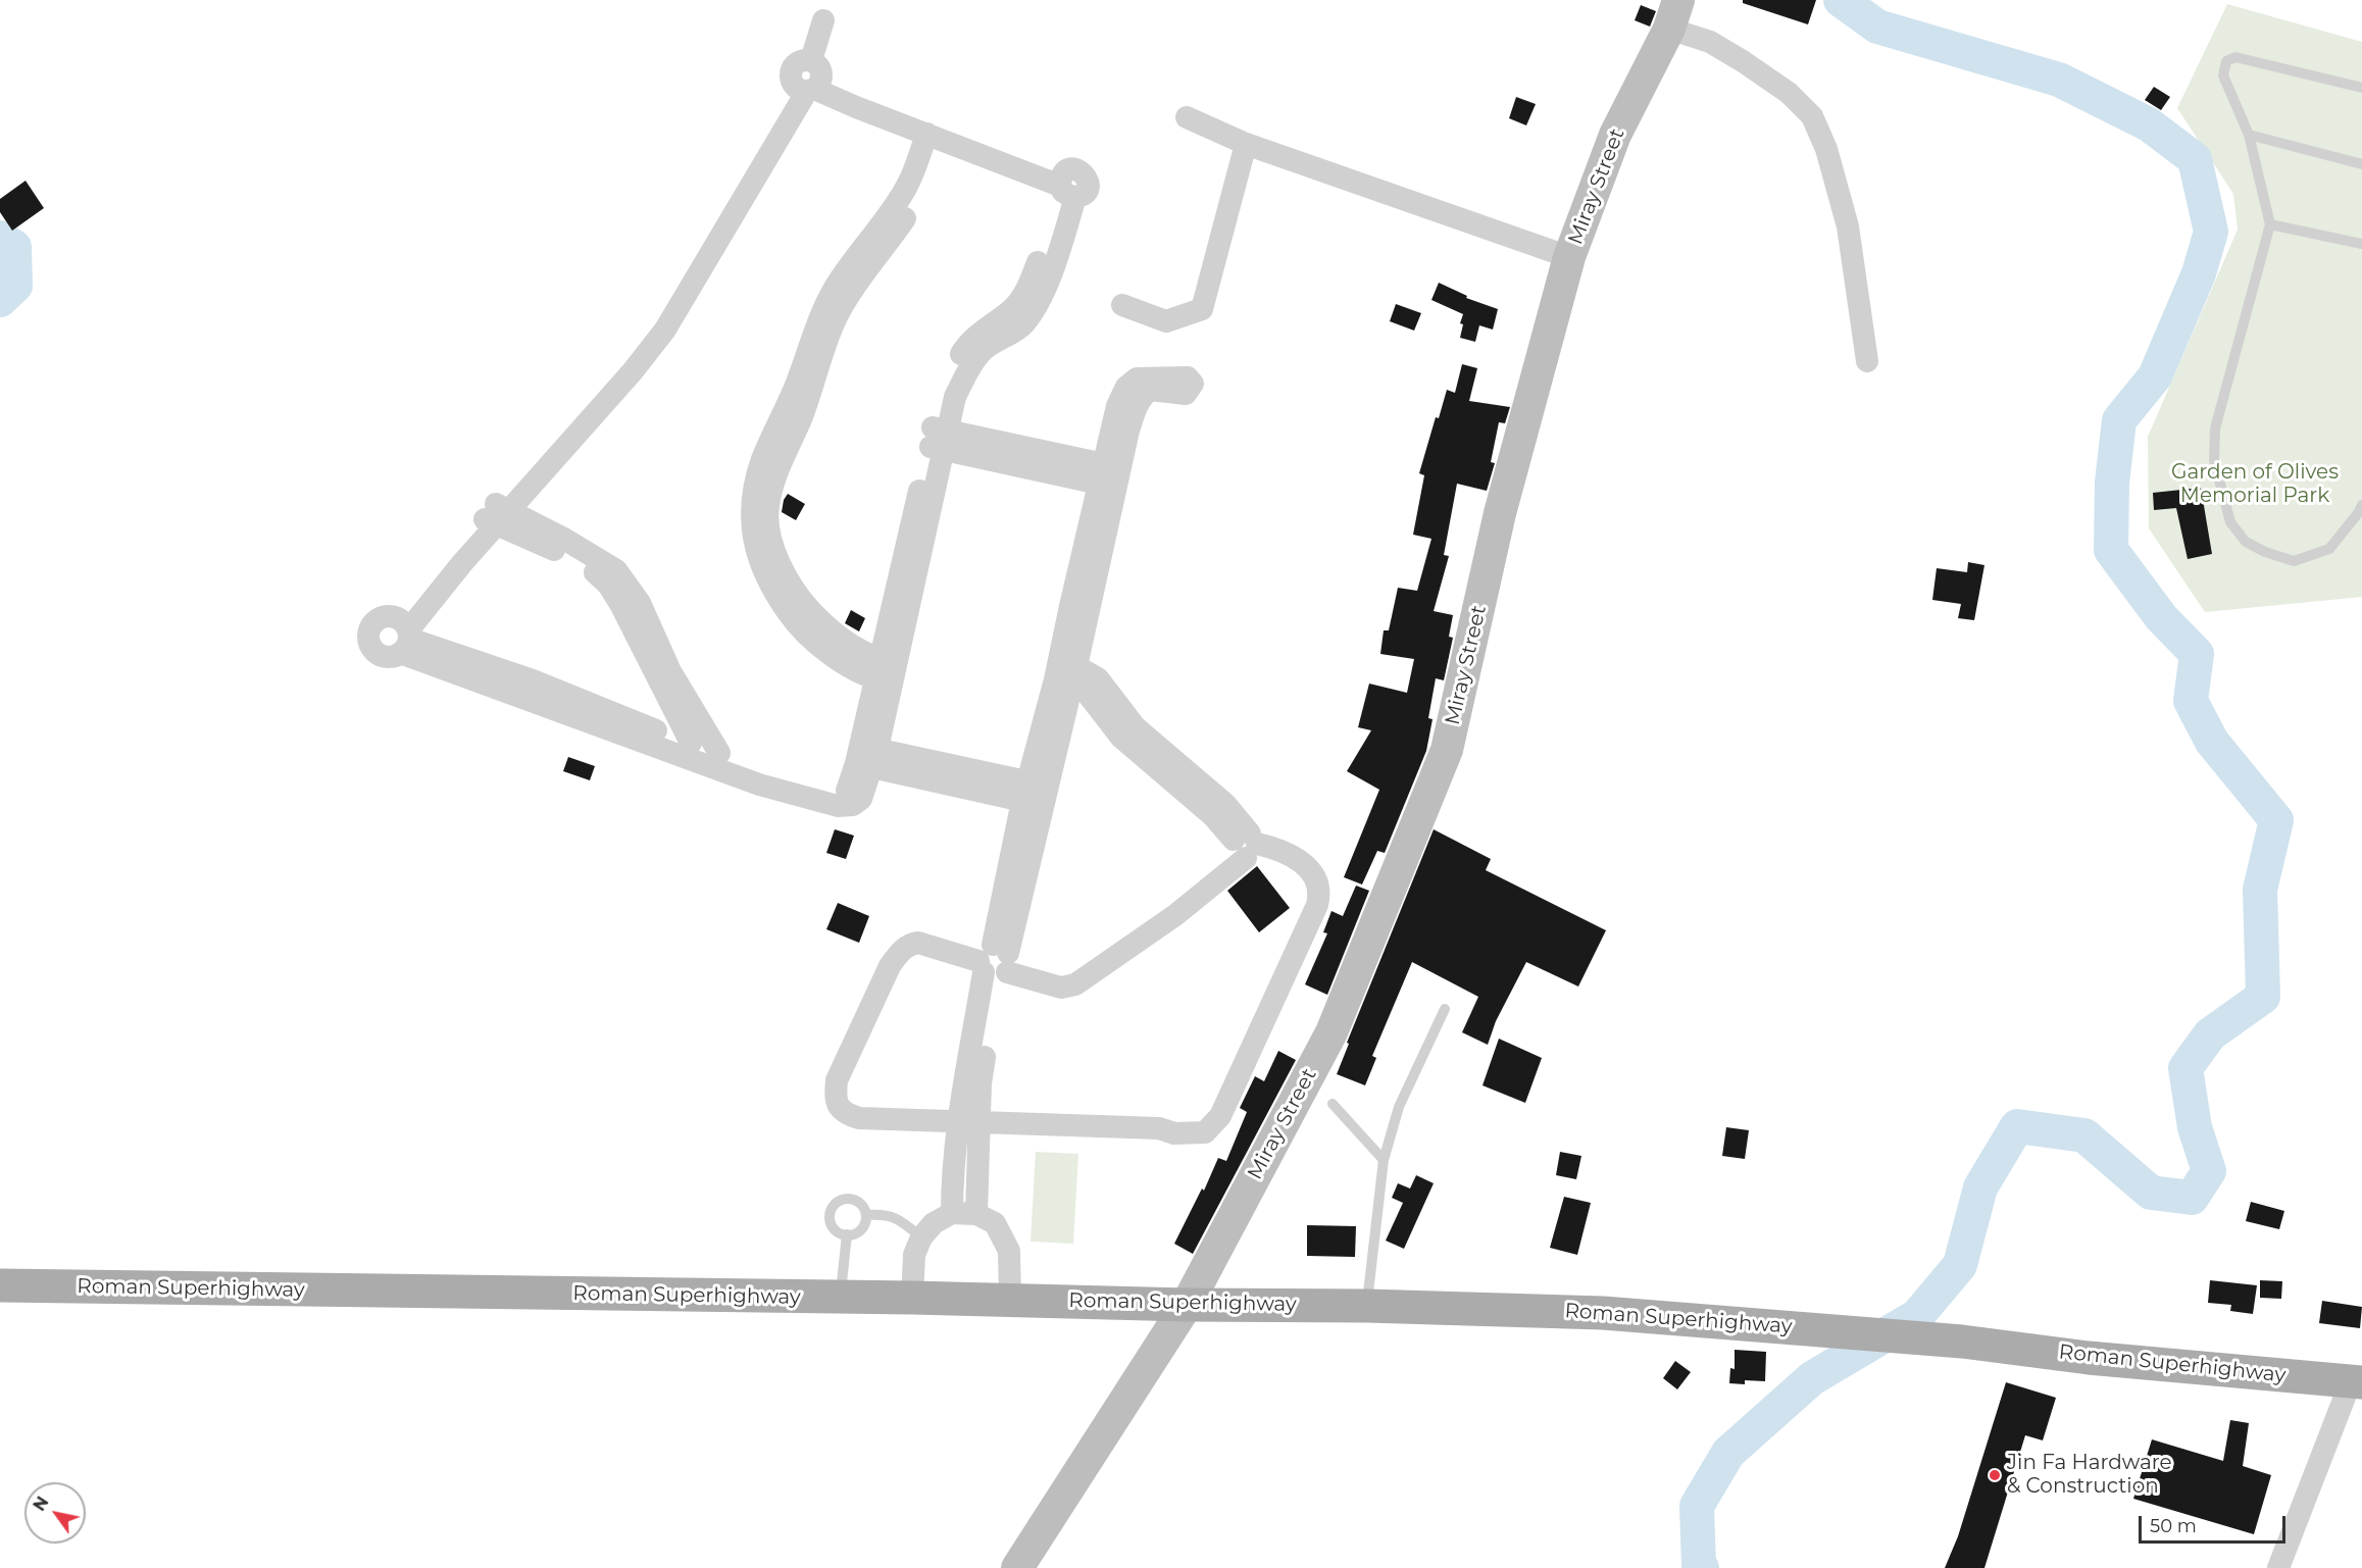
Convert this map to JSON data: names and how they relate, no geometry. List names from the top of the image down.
{
  "streets": {
    "main road": ["Roman Superhighway"],
    "street": ["Miray Street"]
  },
  "crossings": [
    ["Miray Street", "Roman Superhighway"]
  ],
  "parks": ["Garden of Olives Memorial Park"],
  "places": ["Jin Fa Hardware & Construction"],
  "scale_bar": "50 m",
  "north": "top left"
}
